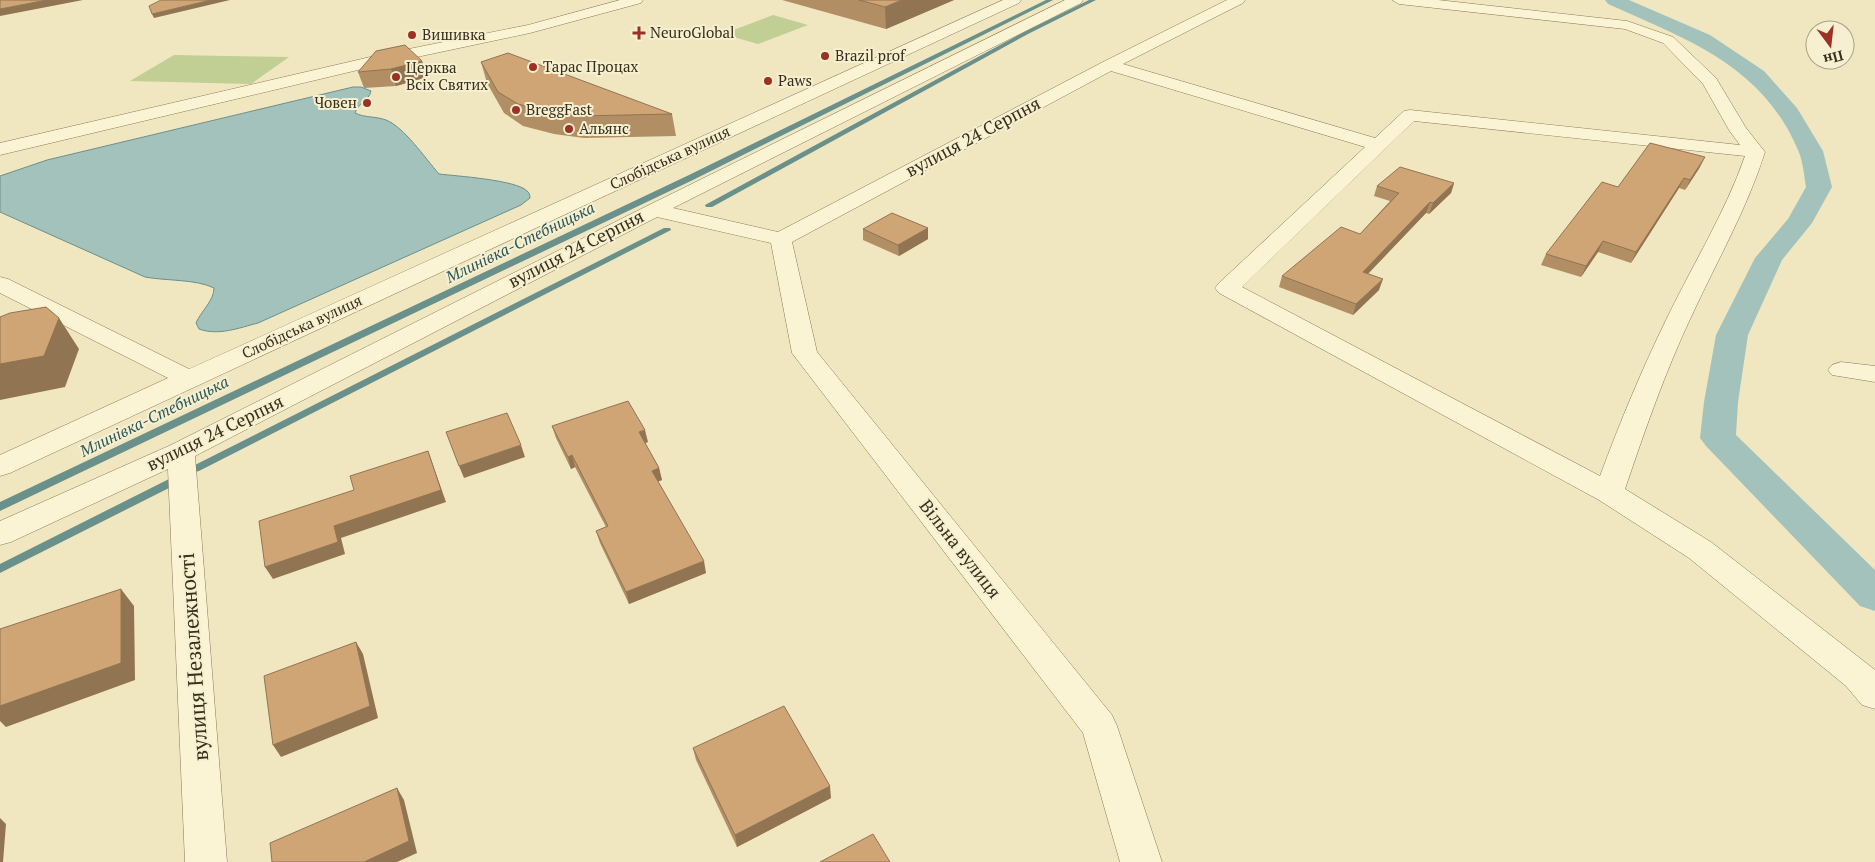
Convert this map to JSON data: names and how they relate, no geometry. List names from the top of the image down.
{
  "streets": {
    "street": [
      "вулиця 24 Серпня",
      "Слобідська вулиця",
      "Вільна вулиця",
      "вулиця Незалежності"
    ]
  },
  "crossings": [
    ["вулиця 24 Серпня", "Вільна вулиця"],
    ["вулиця 24 Серпня", "вулиця Незалежності"]
  ],
  "water": ["Млинівка-Стебницька"],
  "places": {
    "health": ["NeuroGlobal"],
    "other": [
      "Вишивка",
      "Brazil prof",
      "Тарас Процах",
      "Церква Всіх Святих",
      "Paws",
      "Човен",
      "BreggFast",
      "Альянс"
    ]
  },
  "north": "bottom"
}
